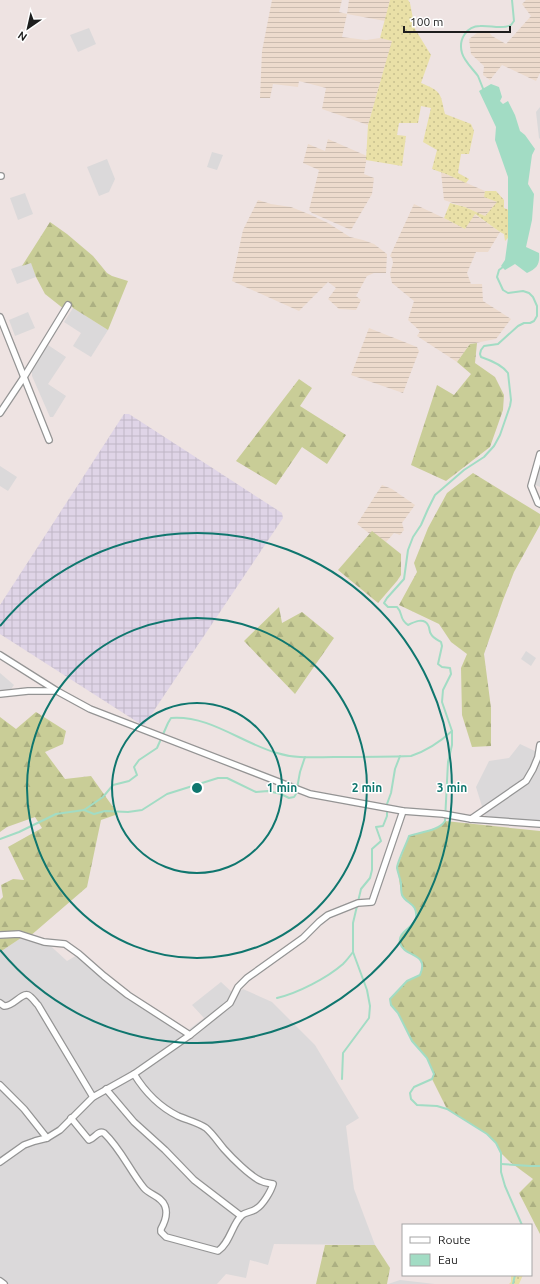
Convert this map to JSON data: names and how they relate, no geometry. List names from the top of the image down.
{
  "legend": ["Route", "Eau"],
  "scale_bar": "100 m",
  "north": "bottom left",
  "rings": ["1 min", "2 min", "3 min"]
}
